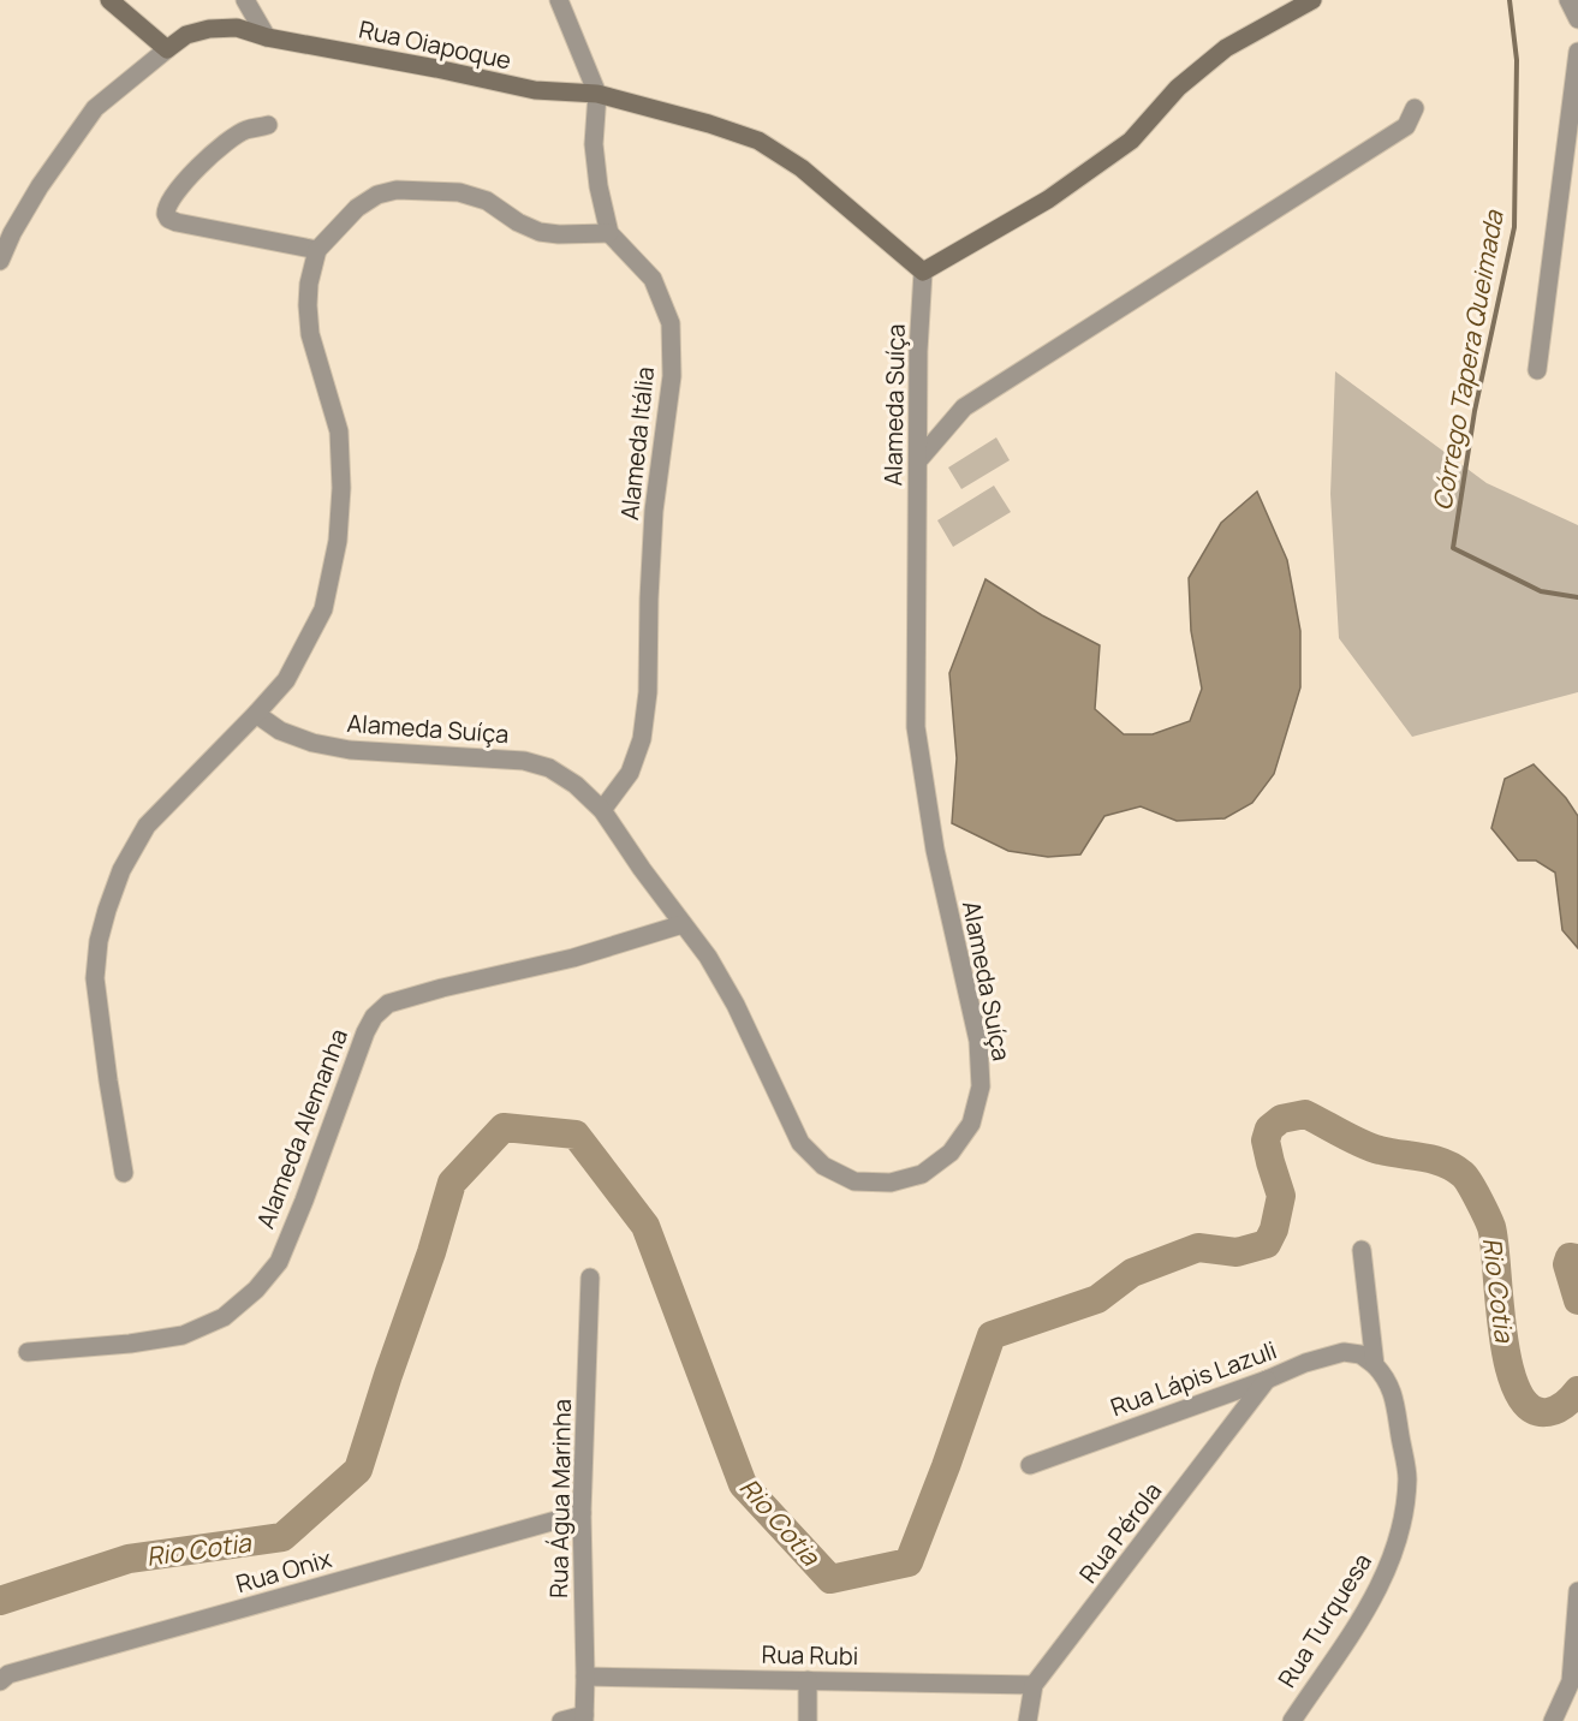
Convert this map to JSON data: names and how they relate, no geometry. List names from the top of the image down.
{
  "streets": {
    "street": [
      "Rua Oiapoque",
      "Alameda Suíça",
      "Alameda Itália",
      "Alameda Alemanha",
      "Rua Lápis Lazuli",
      "Rua Água Marinha",
      "Rua Pérola",
      "Rua Onix",
      "Rua Turquesa",
      "Rua Rubi"
    ]
  },
  "crossings": [
    ["Rua Oiapoque", "Alameda Suíça"],
    ["Alameda Suíça", "Alameda Itália"],
    ["Alameda Suíça", "Alameda Alemanha"],
    ["Rua Lápis Lazuli", "Rua Pérola"],
    ["Rua Lápis Lazuli", "Rua Turquesa"],
    ["Rua Água Marinha", "Rua Onix"],
    ["Rua Água Marinha", "Rua Rubi"],
    ["Rua Pérola", "Rua Rubi"]
  ],
  "water": ["Córrego Tapera Queimada", "Rio Cotia"]
}
